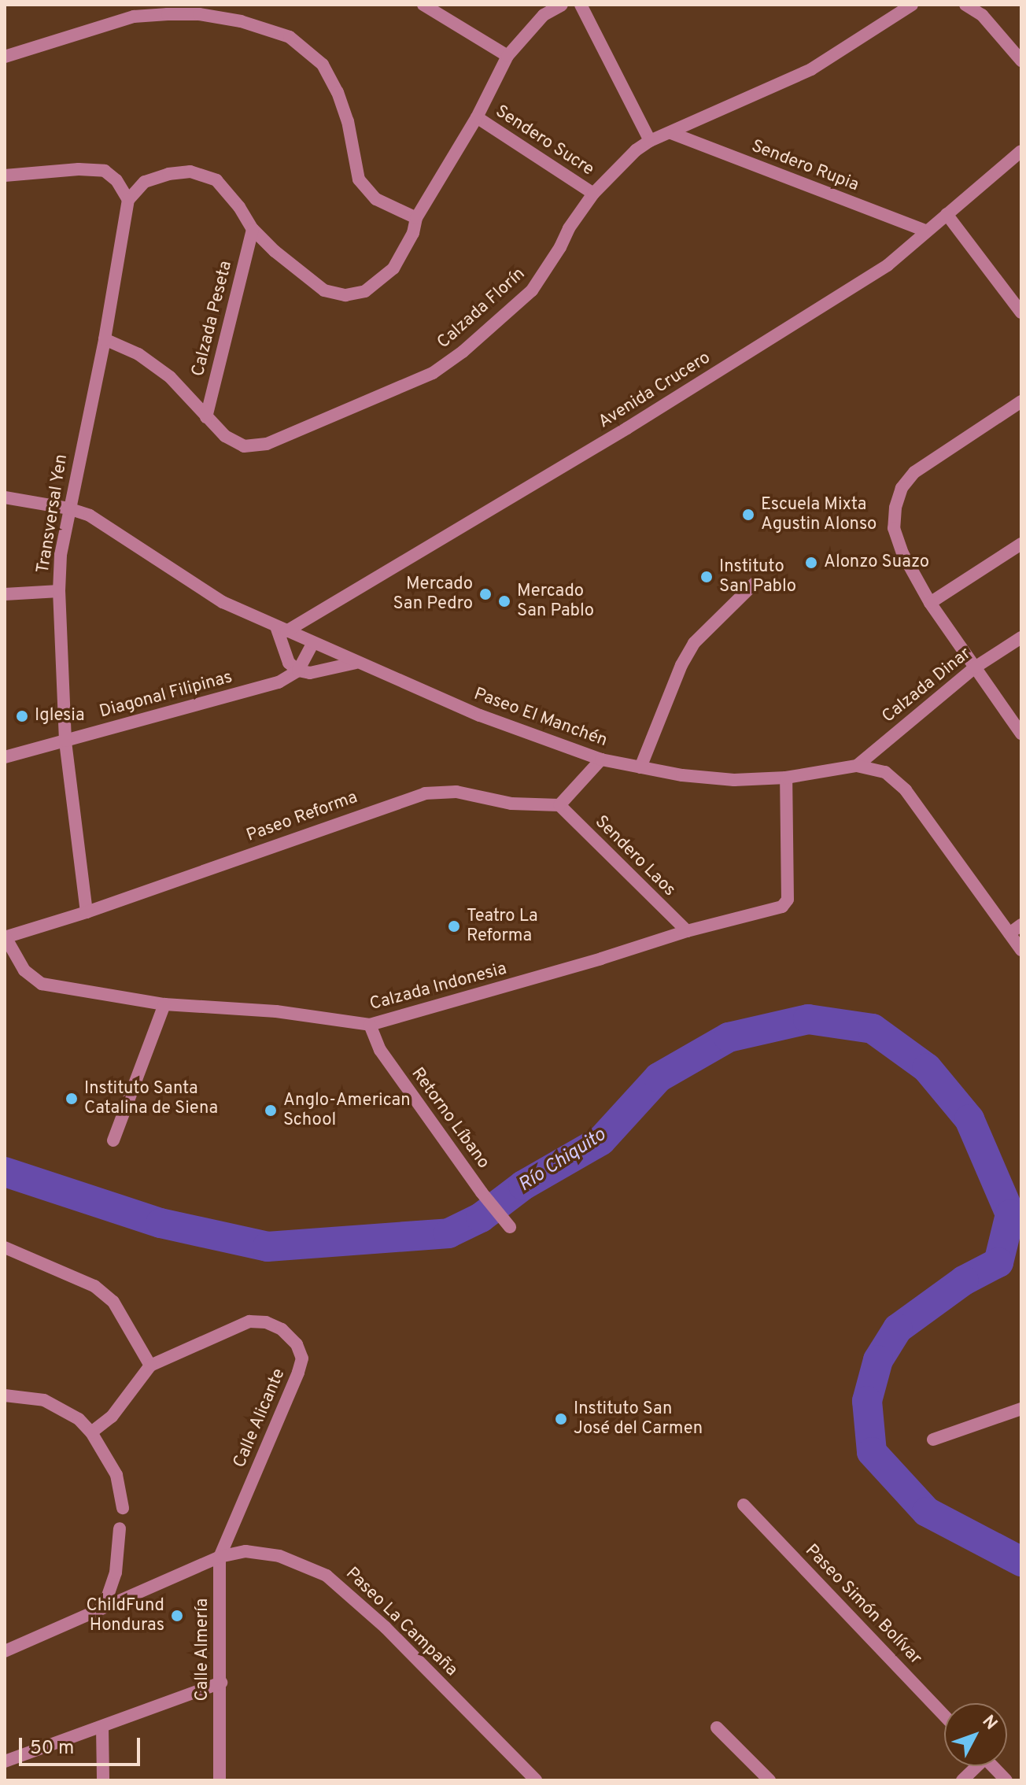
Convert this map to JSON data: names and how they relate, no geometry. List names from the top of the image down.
{
  "streets": {
    "street": [
      "Sendero Sucre",
      "Sendero Rupia",
      "Calzada Florín",
      "Calzada Peseta",
      "Avenida Crucero",
      "Transversal Yen",
      "Calzada Dinar",
      "Diagonal Filipinas",
      "Paseo El Manchén",
      "Paseo Reforma",
      "Sendero Laos",
      "Calzada Indonesia",
      "Retorno Líbano",
      "Calle Alicante",
      "Paseo Simón Bolívar",
      "Paseo La Campaña",
      "Calle Almería"
    ]
  },
  "crossings": [
    ["Sendero Sucre", "Calzada Florín"],
    ["Sendero Rupia", "Calzada Florín"],
    ["Sendero Rupia", "Avenida Crucero"],
    ["Calzada Florín", "Calzada Peseta"],
    ["Calzada Florín", "Transversal Yen"],
    ["Avenida Crucero", "Paseo El Manchén"],
    ["Transversal Yen", "Diagonal Filipinas"],
    ["Transversal Yen", "Paseo El Manchén"],
    ["Transversal Yen", "Paseo Reforma"],
    ["Calzada Dinar", "Paseo El Manchén"],
    ["Diagonal Filipinas", "Paseo El Manchén"],
    ["Paseo El Manchén", "Calzada Indonesia"],
    ["Paseo Reforma", "Sendero Laos"],
    ["Paseo Reforma", "Calzada Indonesia"],
    ["Sendero Laos", "Calzada Indonesia"],
    ["Calzada Indonesia", "Retorno Líbano"],
    ["Calle Alicante", "Paseo La Campaña"],
    ["Calle Alicante", "Calle Almería"],
    ["Paseo La Campaña", "Calle Almería"]
  ],
  "water": ["Río Chiquito"],
  "places": [
    "Escuela Mixta Agustin Alonso",
    "Alonzo Suazo",
    "Instituto San Pablo",
    "Mercado San Pedro",
    "Mercado San Pablo",
    "Iglesia",
    "Teatro La Reforma",
    "Instituto Santa Catalina de Siena",
    "Anglo-American School",
    "Instituto San José del Carmen",
    "ChildFund Honduras"
  ],
  "scale_bar": "50 m",
  "north": "top right"
}
